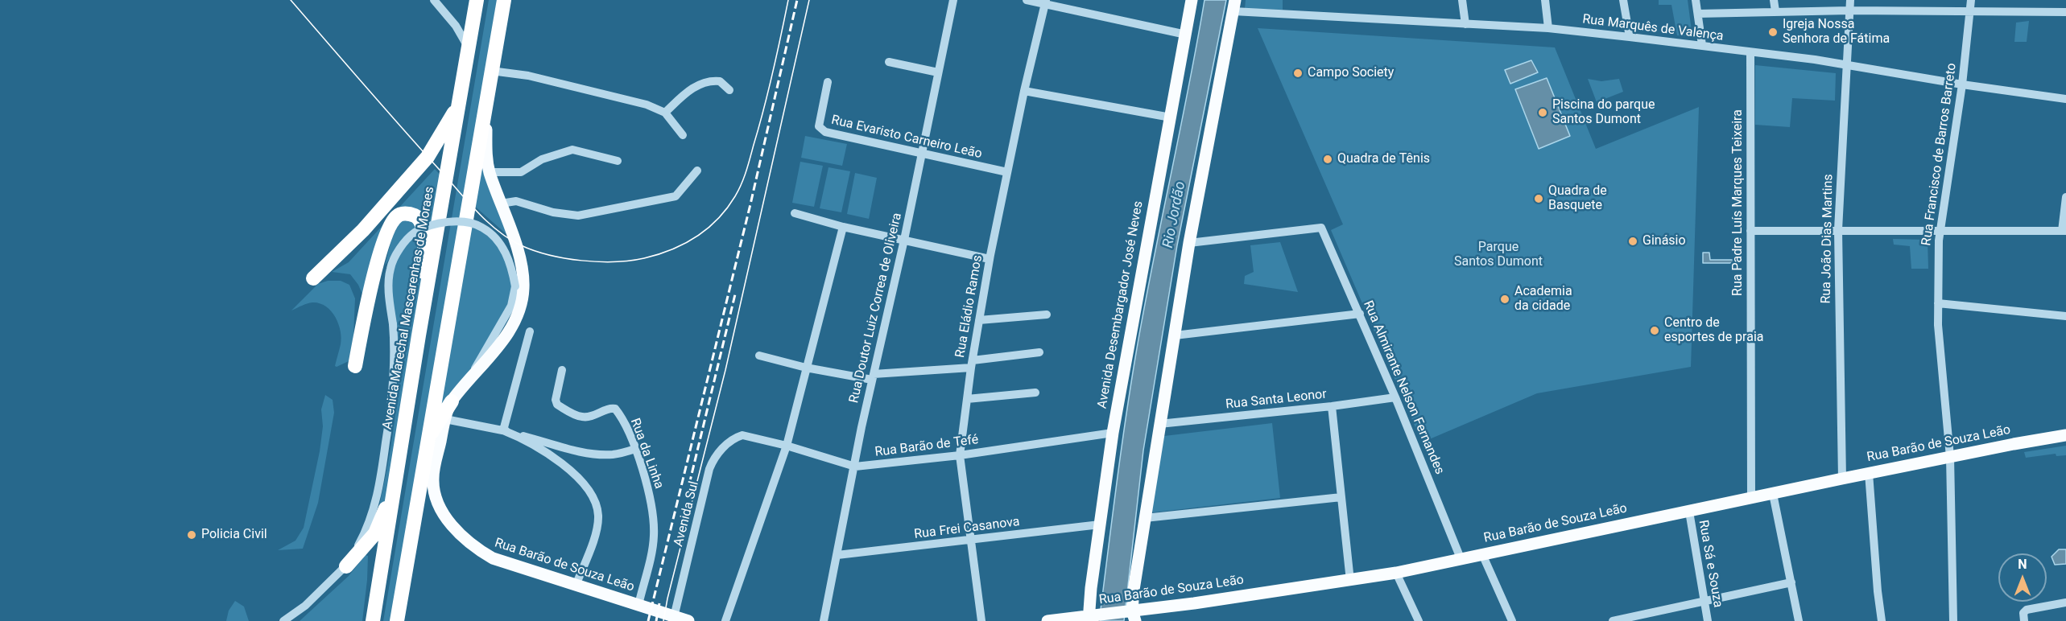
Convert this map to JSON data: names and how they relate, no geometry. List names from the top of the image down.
{
  "streets": {
    "highway": ["Avenida Marechal Mascarenhas de Moraes"],
    "main road": ["Avenida Desembargador José Neves", "Rua Barão de Souza Leão"],
    "street": [
      "Rua Marquês de Valença",
      "Rua Evaristo Carneiro Leão",
      "Rua Francisco de Barros Barreto",
      "Rua Padre Luís Marques Teixeira",
      "Rua João Dias Martins",
      "Rua Eládio Ramos",
      "Rua Doutor Luiz Correa de Oliveira",
      "Rua Almirante Nelson Fernandes",
      "Rua Santa Leonor",
      "Rua Barão de Tefé",
      "Rua da Linha",
      "Avenida Sul",
      "Rua Frei Casanova",
      "Rua Sá e Souza"
    ]
  },
  "crossings": [
    ["Rua Marquês de Valença", "Rua Francisco de Barros Barreto"],
    ["Rua Marquês de Valença", "Rua Padre Luís Marques Teixeira"],
    ["Rua Marquês de Valença", "Rua João Dias Martins"],
    ["Rua Evaristo Carneiro Leão", "Rua Eládio Ramos"],
    ["Rua Evaristo Carneiro Leão", "Rua Doutor Luiz Correa de Oliveira"],
    ["Rua Francisco de Barros Barreto", "Rua Barão de Souza Leão"],
    ["Rua Padre Luís Marques Teixeira", "Rua Barão de Souza Leão"],
    ["Rua João Dias Martins", "Rua Barão de Souza Leão"],
    ["Avenida Desembargador José Neves", "Rua Barão de Souza Leão"],
    ["Avenida Desembargador José Neves", "Rua Barão de Tefé"],
    ["Avenida Desembargador José Neves", "Rua Frei Casanova"],
    ["Rua Eládio Ramos", "Rua Barão de Tefé"],
    ["Rua Eládio Ramos", "Rua Frei Casanova"],
    ["Rua Doutor Luiz Correa de Oliveira", "Rua Barão de Tefé"],
    ["Rua Doutor Luiz Correa de Oliveira", "Rua Frei Casanova"],
    ["Rua Almirante Nelson Fernandes", "Rua Santa Leonor"],
    ["Rua Almirante Nelson Fernandes", "Rua Barão de Souza Leão"],
    ["Rua Barão de Souza Leão", "Rua da Linha"],
    ["Rua Barão de Souza Leão", "Avenida Sul"],
    ["Rua Barão de Souza Leão", "Rua Sá e Souza"],
    ["Rua Barão de Tefé", "Avenida Sul"]
  ],
  "water": ["Rio Jordão"],
  "parks": ["Parque Santos Dumont"],
  "places": [
    "Igreja Nossa Senhora de Fátima",
    "Campo Society",
    "Piscina do parque Santos Dumont",
    "Quadra de Tênis",
    "Quadra de Basquete",
    "Ginásio",
    "Academia da cidade",
    "Centro de esportes de praia",
    "Policia Civil"
  ],
  "north": "top"
}
